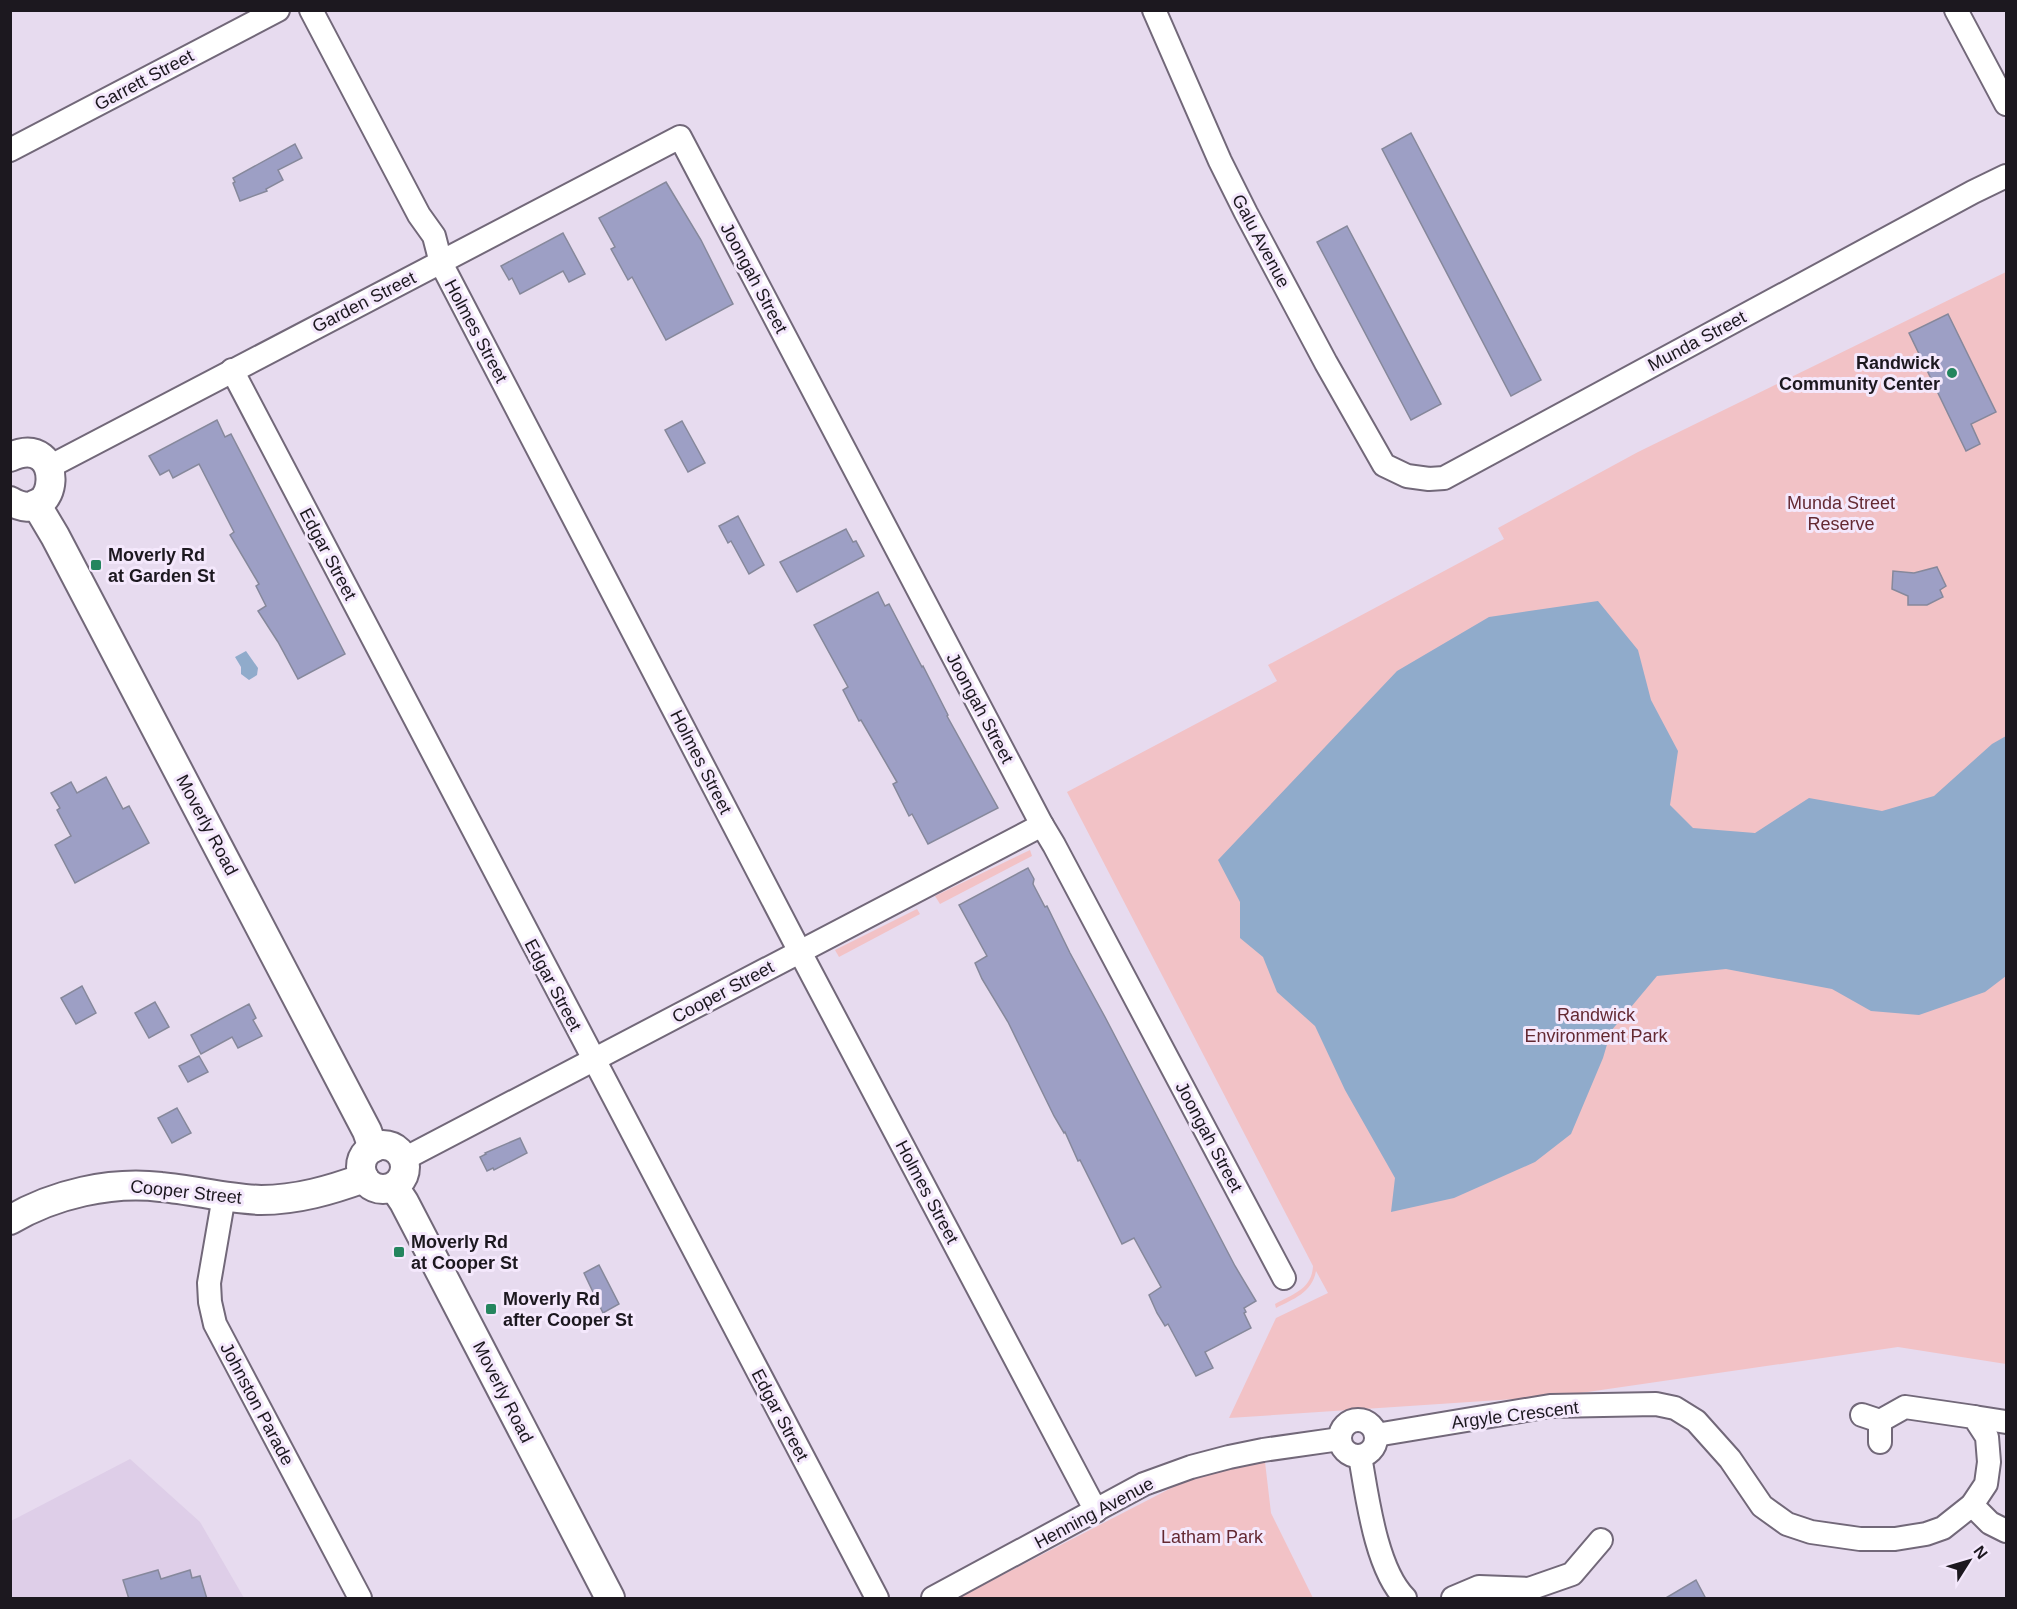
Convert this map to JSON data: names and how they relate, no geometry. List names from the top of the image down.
{
  "streets": {
    "street": [
      "Garrett Street",
      "Galu Avenue",
      "Joongah Street",
      "Garden Street",
      "Holmes Street",
      "Munda Street",
      "Edgar Street",
      "Moverly Road",
      "Cooper Street",
      "Johnston Parade",
      "Argyle Crescent",
      "Henning Avenue"
    ]
  },
  "crossings": [
    ["Galu Avenue", "Munda Street"],
    ["Joongah Street", "Garden Street"],
    ["Joongah Street", "Cooper Street"],
    ["Garden Street", "Holmes Street"],
    ["Garden Street", "Edgar Street"],
    ["Holmes Street", "Cooper Street"],
    ["Holmes Street", "Henning Avenue"],
    ["Edgar Street", "Cooper Street"],
    ["Moverly Road", "Cooper Street"],
    ["Cooper Street", "Johnston Parade"],
    ["Argyle Crescent", "Henning Avenue"]
  ],
  "parks": ["Munda Street Reserve", "Randwick Environment Park", "Latham Park"],
  "places": {
    "other": ["Randwick Community Center"],
    "transit": ["Moverly Rd at Garden St", "Moverly Rd at Cooper St", "Moverly Rd after Cooper St"]
  },
  "north": "top right"
}
